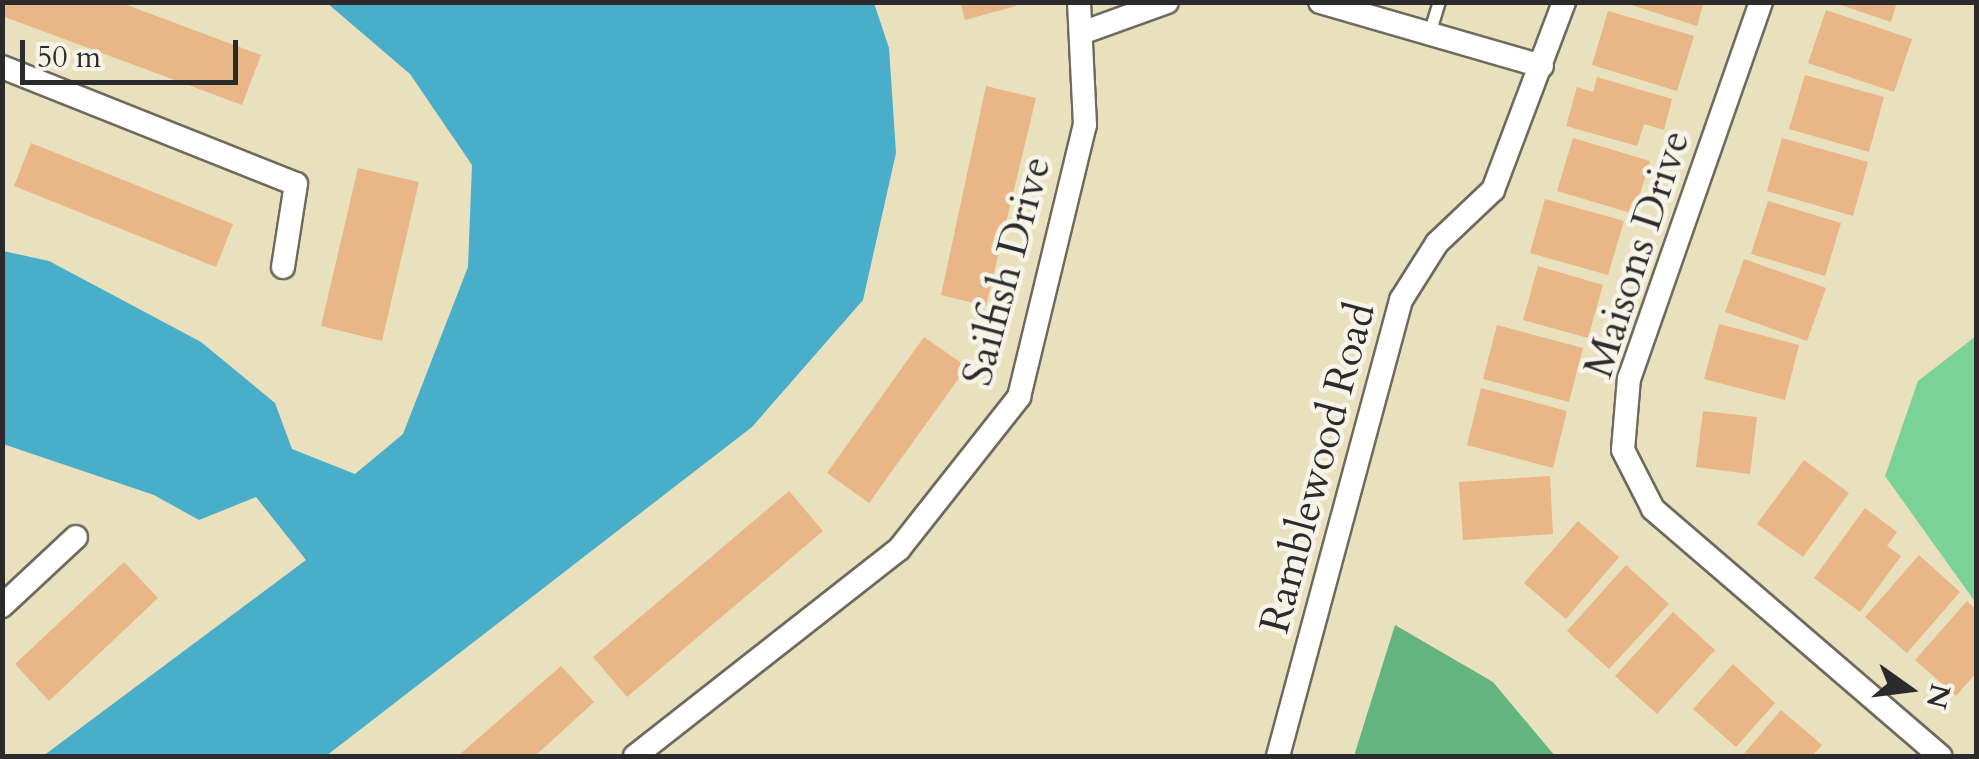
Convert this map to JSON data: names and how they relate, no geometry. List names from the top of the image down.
{
  "streets": {
    "street": ["Maisons Drive", "Sailfish Drive", "Ramblewood Road"]
  },
  "scale_bar": "50 m",
  "north": "right"
}
